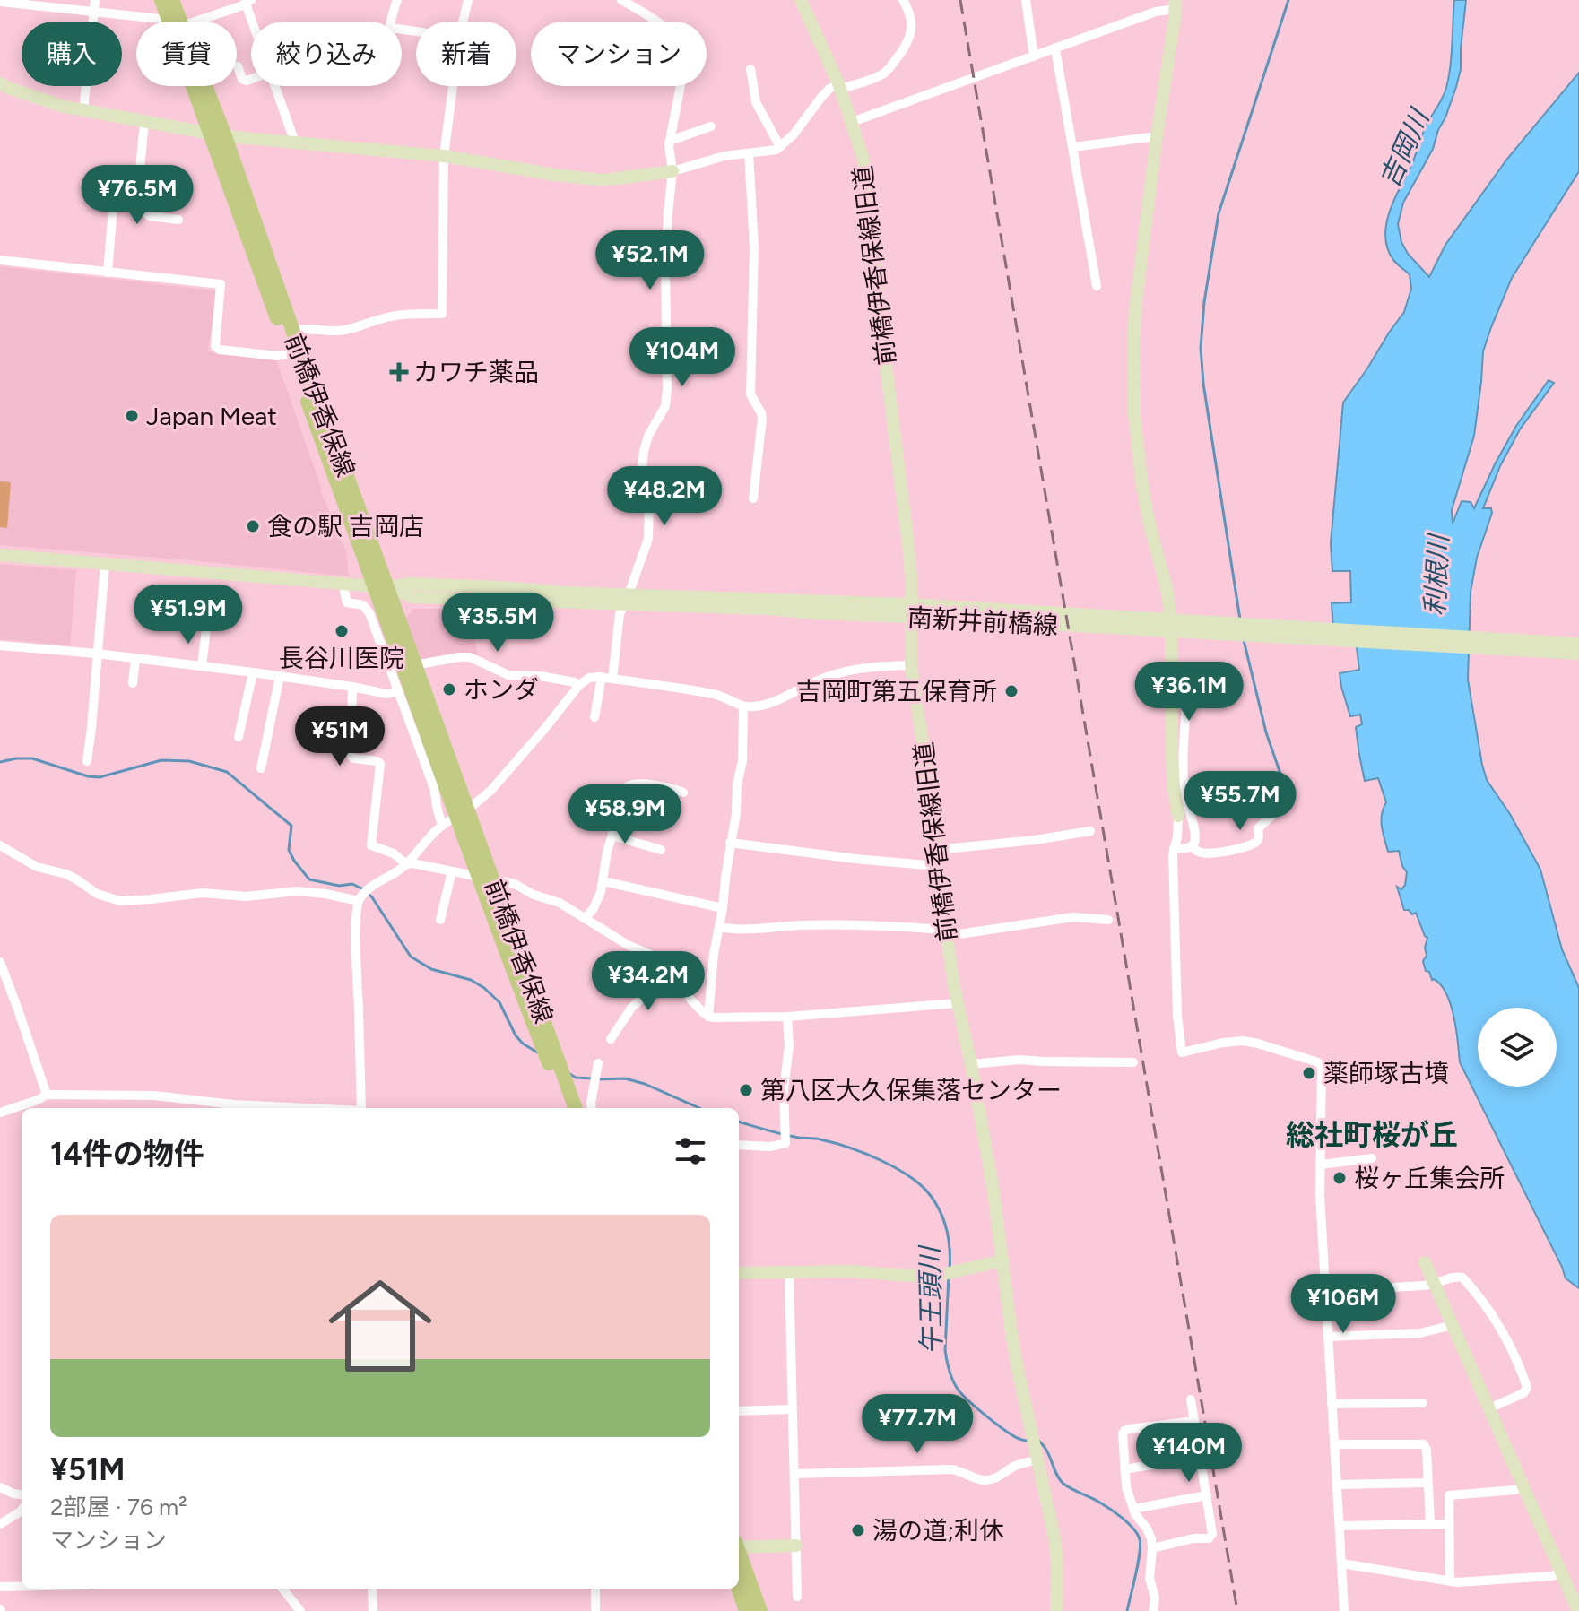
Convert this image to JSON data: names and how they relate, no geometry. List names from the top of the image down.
{
  "streets": {
    "main road": ["前橋伊香保線"],
    "street": ["前橋伊香保線旧道", "南新井前橋線"]
  },
  "crossings": [
    ["前橋伊香保線旧道", "南新井前橋線"],
    ["前橋伊香保線", "南新井前橋線"]
  ],
  "districts": ["総社町桜が丘"],
  "water": ["吉岡川", "利根川", "午王頭川"],
  "places": {
    "health": ["カワチ薬品"],
    "other": [
      "Japan Meat",
      "食の駅 吉岡店",
      "長谷川医院",
      "ホンダ",
      "吉岡町第五保育所",
      "薬師塚古墳",
      "第八区大久保集落センター",
      "桜ヶ丘集会所",
      "湯の道;利休"
    ]
  },
  "page": {
    "chip": [
      "購入",
      "賃貸",
      "絞り込み",
      "新着",
      "マンション"
    ],
    "price": [
      "¥76.5M",
      "¥52.1M",
      "¥104M",
      "¥48.2M",
      "¥51.9M",
      "¥35.5M",
      "¥36.1M",
      "¥51M",
      "¥55.7M",
      "¥58.9M",
      "¥34.2M",
      "¥106M",
      "¥77.7M",
      "¥140M"
    ],
    "heading": "14件の物件",
    "list": [
      {
        "name": "¥51M",
        "note": "2部屋 · 76 m² · マンション"
      }
    ]
  }
}
